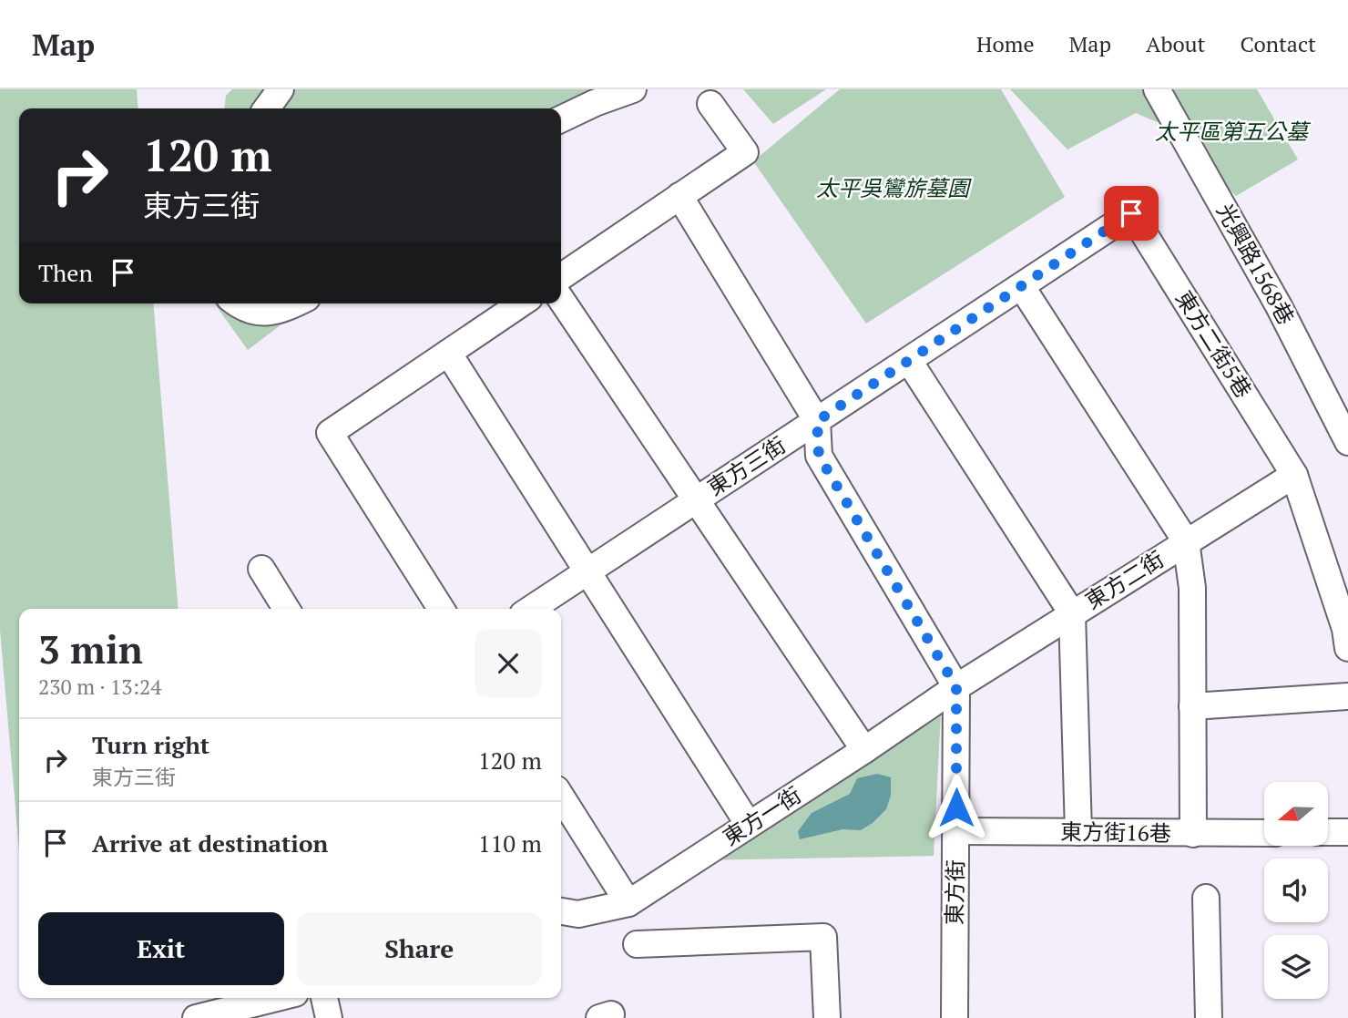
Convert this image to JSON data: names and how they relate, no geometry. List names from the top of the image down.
{
  "streets": {
    "street": [
      "光興路1568巷",
      "東方二街5巷",
      "東方三街",
      "東方二街",
      "東方一街",
      "東方街16巷",
      "東方街"
    ]
  },
  "crossings": [
    ["東方二街5巷", "東方三街"],
    ["東方二街5巷", "東方二街"],
    ["東方二街", "東方一街"],
    ["東方二街", "東方街"],
    ["東方一街", "東方街"],
    ["東方街16巷", "東方街"]
  ],
  "parks": ["太平區第五公墓", "太平吳鸞旂墓園"],
  "north": "left",
  "page": {
    "header": "Map",
    "nav": [
      "Home",
      "Map",
      "About",
      "Contact"
    ],
    "turn": ["120 m", "東方三街"],
    "then": "Then",
    "heading": ["3 min", "230 m · 13:24"],
    "list": [
      {
        "name": "Turn right",
        "note": "東方三街",
        "value": "120 m"
      },
      {
        "name": "Arrive at destination",
        "value": "110 m"
      }
    ],
    "buttons": ["Exit", "Share"]
  }
}
